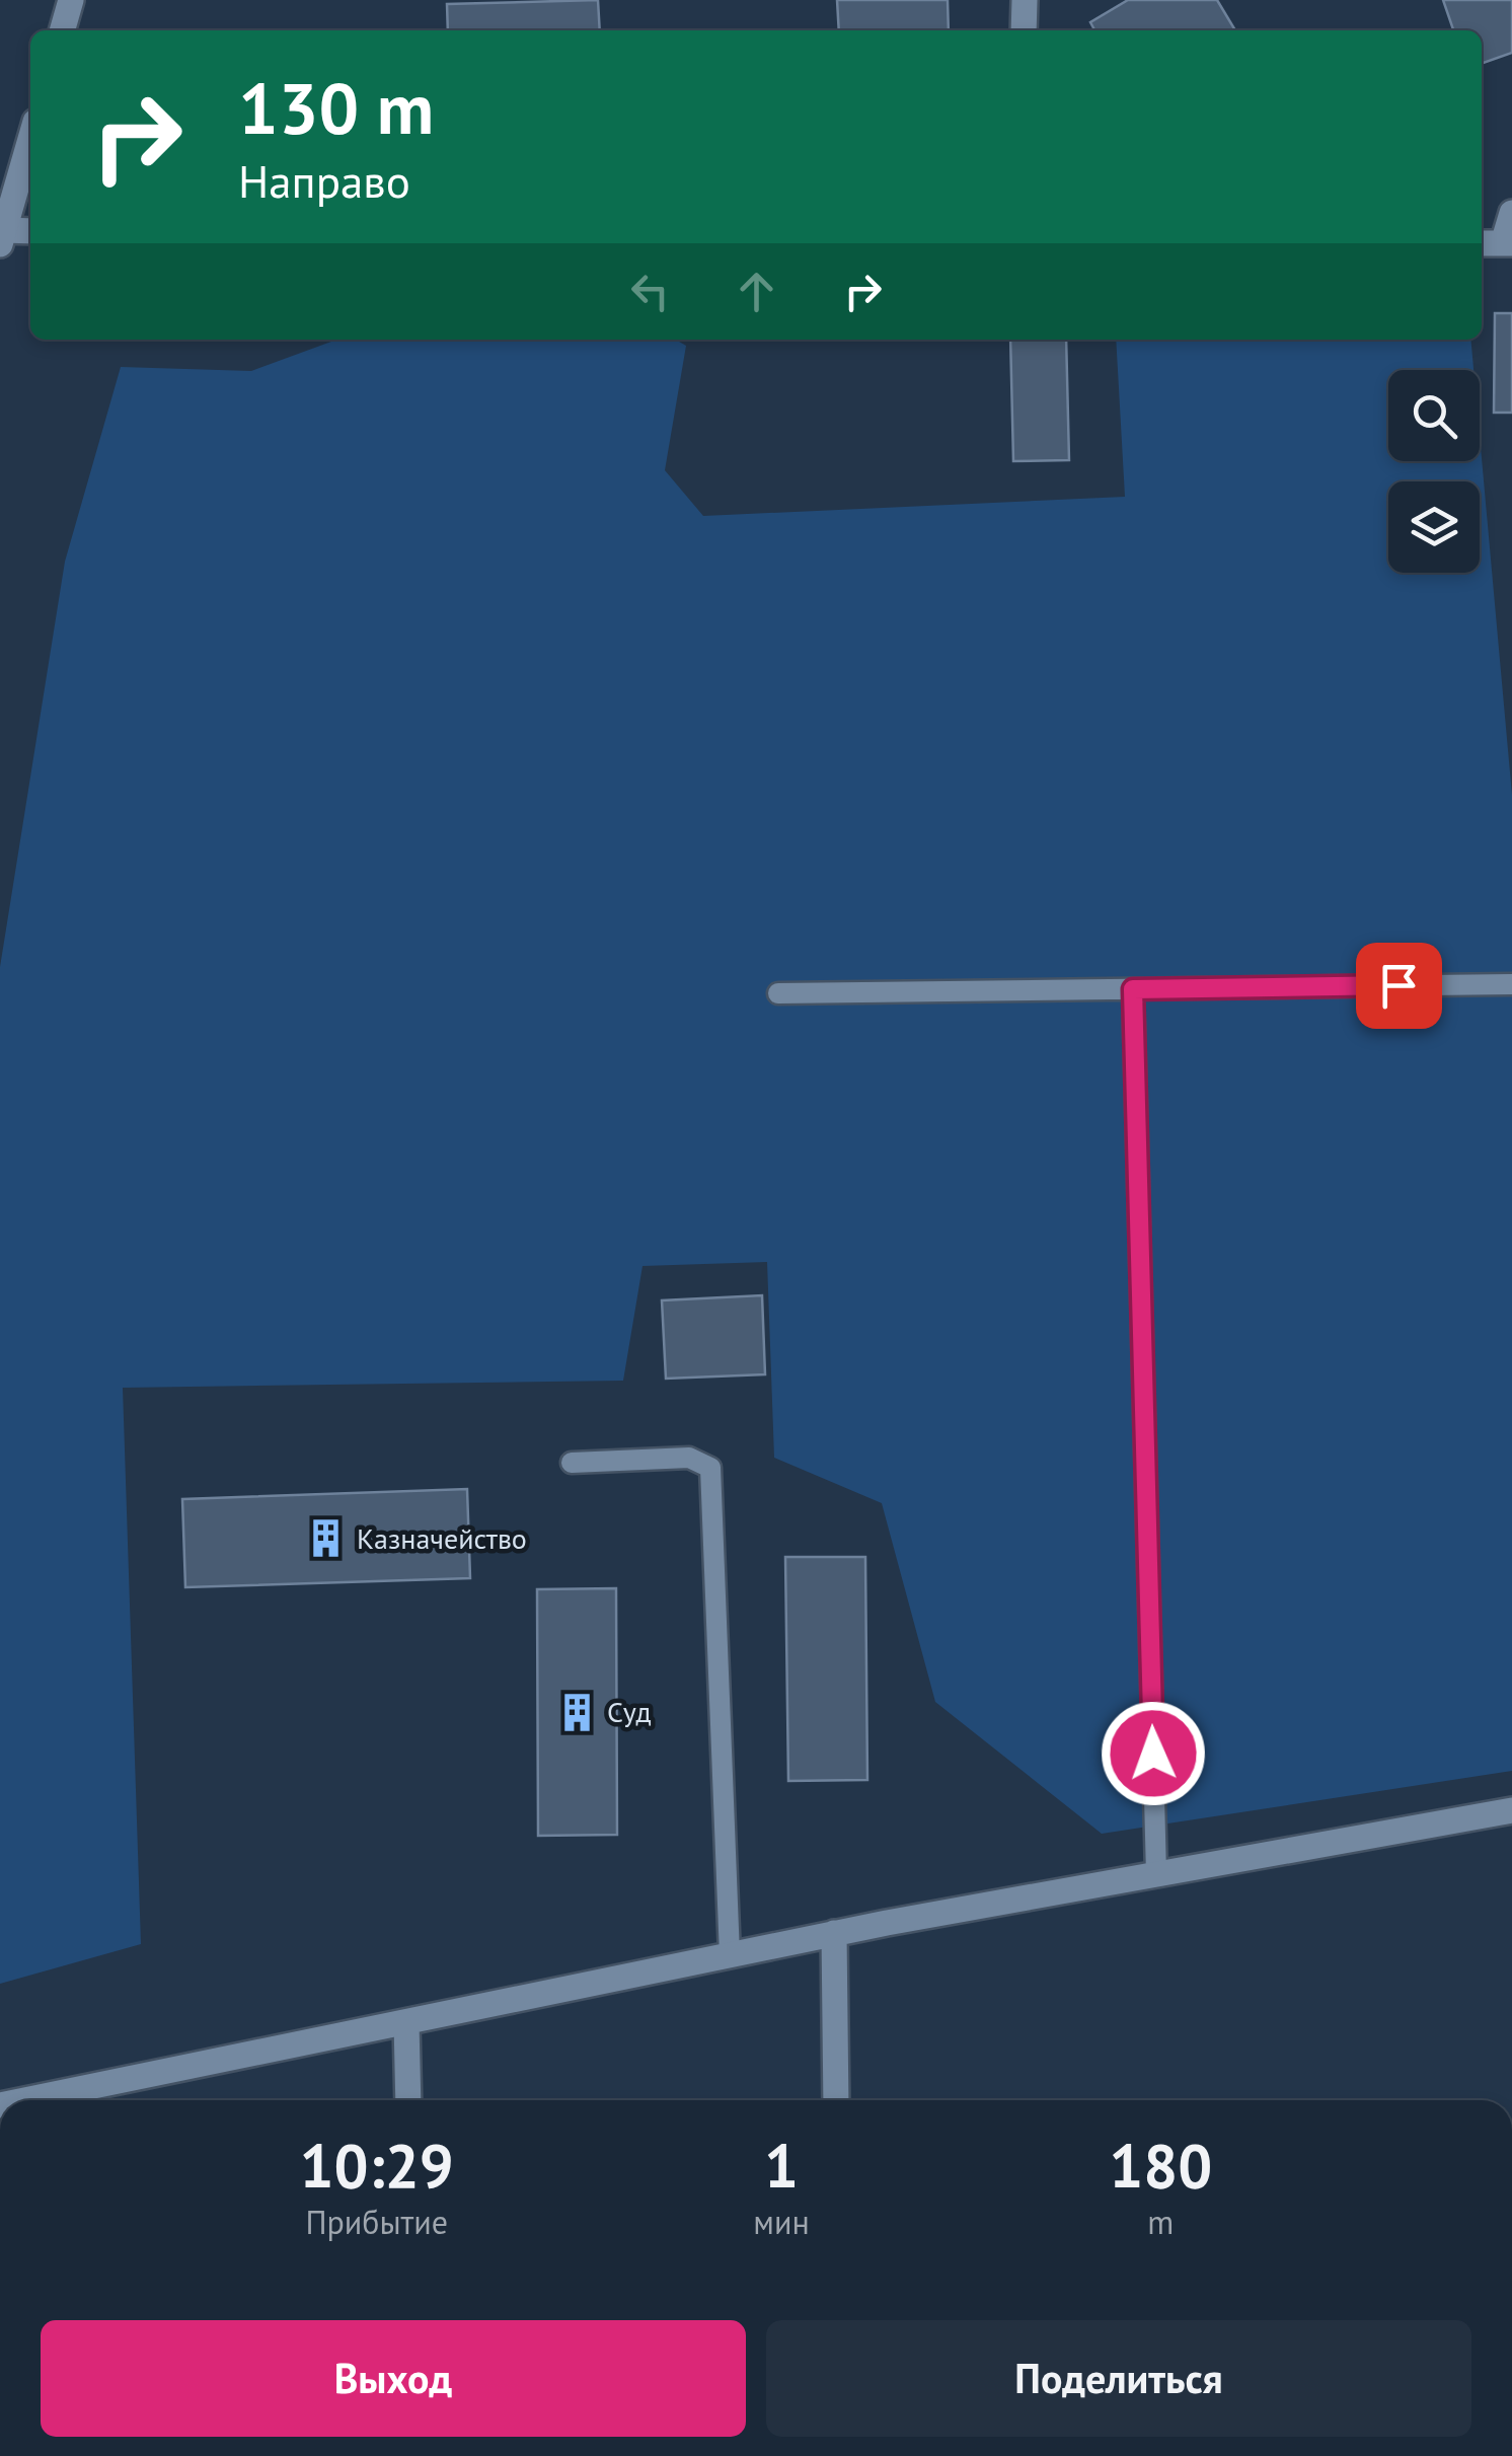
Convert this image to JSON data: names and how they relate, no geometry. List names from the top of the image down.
{
  "places": {
    "building": ["Казначейство", "Суд"]
  },
  "page": {
    "turn": ["130 m", "Направо"],
    "eta": [
      "10:29",
      "Прибытие",
      "1",
      "мин",
      "180",
      "m"
    ],
    "buttons": ["Выход", "Поделиться"]
  }
}
